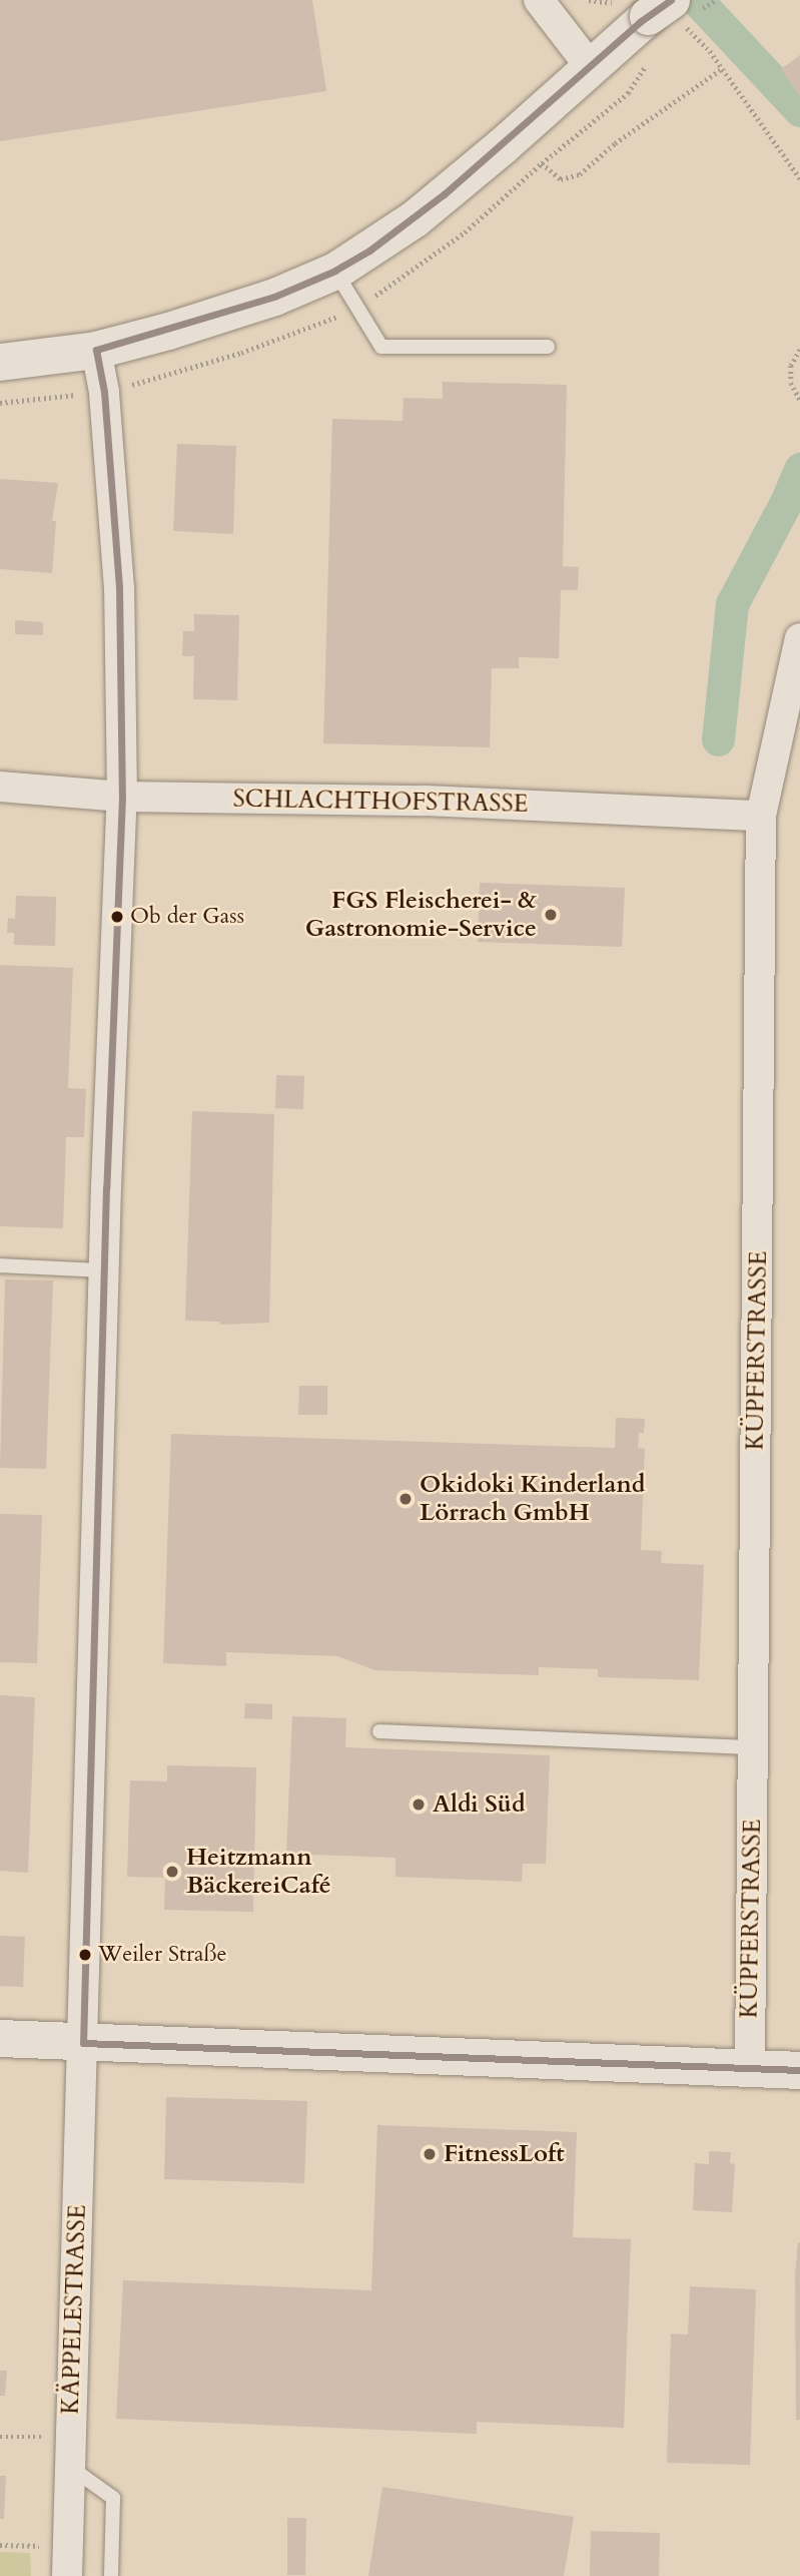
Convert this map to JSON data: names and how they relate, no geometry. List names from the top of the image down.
{
  "streets": {
    "street": ["SCHLACHTHOFSTRASSE", "KÜPFERSTRASSE", "KÄPPELESTRASSE"]
  },
  "crossings": [
    ["SCHLACHTHOFSTRASSE", "KÜPFERSTRASSE"]
  ],
  "places": [
    "FGS Fleischerei- & Gastronomie-Service",
    "Ob der Gass",
    "Okidoki Kinderland Lörrach GmbH",
    "Aldi Süd",
    "Heitzmann BäckereiCafé",
    "Weiler Straße",
    "FitnessLoft"
  ]
}
